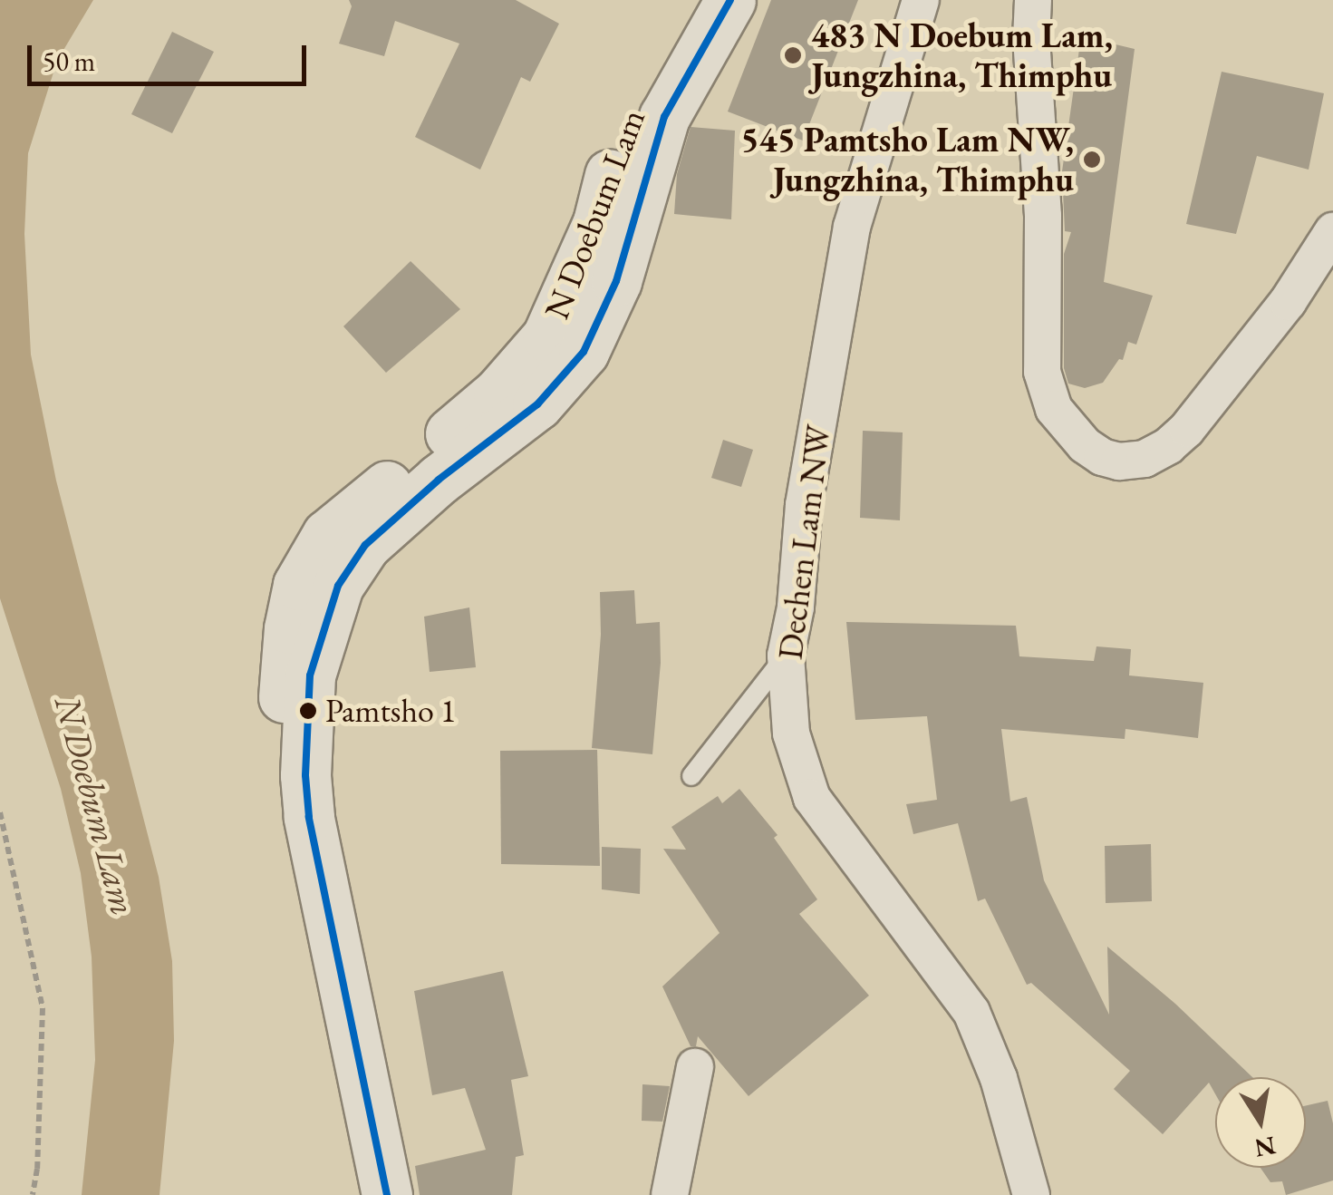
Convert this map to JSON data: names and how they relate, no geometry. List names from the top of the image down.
{
  "streets": {
    "main road": ["N Doebum Lam"],
    "street": ["Dechen Lam NW"]
  },
  "water": ["N Doebum Lam"],
  "places": ["483 N Doebum Lam, Jungzhina, Thimphu", "545 Pamtsho Lam NW, Jungzhina, Thimphu", "Pamtsho 1"],
  "scale_bar": "50 m",
  "north": "bottom"
}
